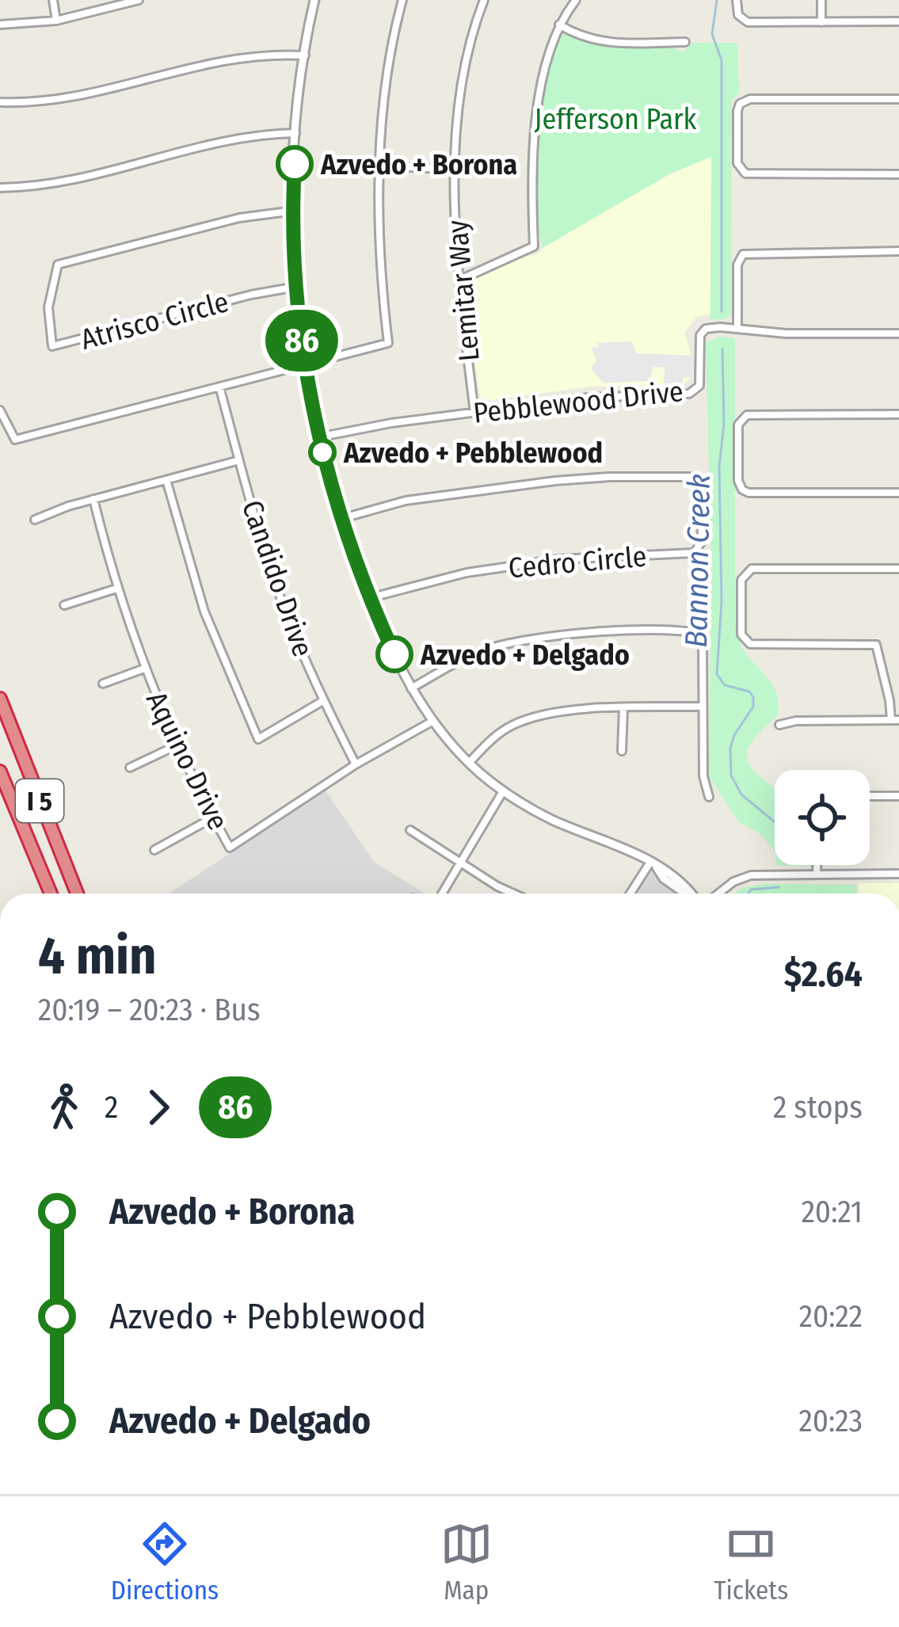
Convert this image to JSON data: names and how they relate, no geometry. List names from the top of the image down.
{
  "streets": {
    "highway": ["I 5"],
    "street": [
      "Lemitar Way",
      "Atrisco Circle",
      "Pebblewood Drive",
      "Cedro Circle",
      "Candido Drive",
      "Aquino Drive"
    ]
  },
  "crossings": [
    ["Lemitar Way", "Pebblewood Drive"],
    ["Candido Drive", "Aquino Drive"]
  ],
  "water": ["Bannon Creek"],
  "parks": ["Jefferson Park"],
  "places": ["Azvedo + Borona", "Azvedo + Pebblewood", "Azvedo + Delgado"],
  "lines": ["bus line 86"],
  "page": {
    "on_map": "86",
    "heading": ["4 min", "20:19 – 20:23 · Bus", "$2.64"],
    "legs": ["2", "86", "2 stops"],
    "list": [
      {
        "name": "Azvedo + Borona",
        "value": "20:21"
      },
      {
        "name": "Azvedo + Pebblewood",
        "value": "20:22"
      },
      {
        "name": "Azvedo + Delgado",
        "value": "20:23"
      }
    ],
    "tabs": ["Directions", "Map", "Tickets"]
  }
}
